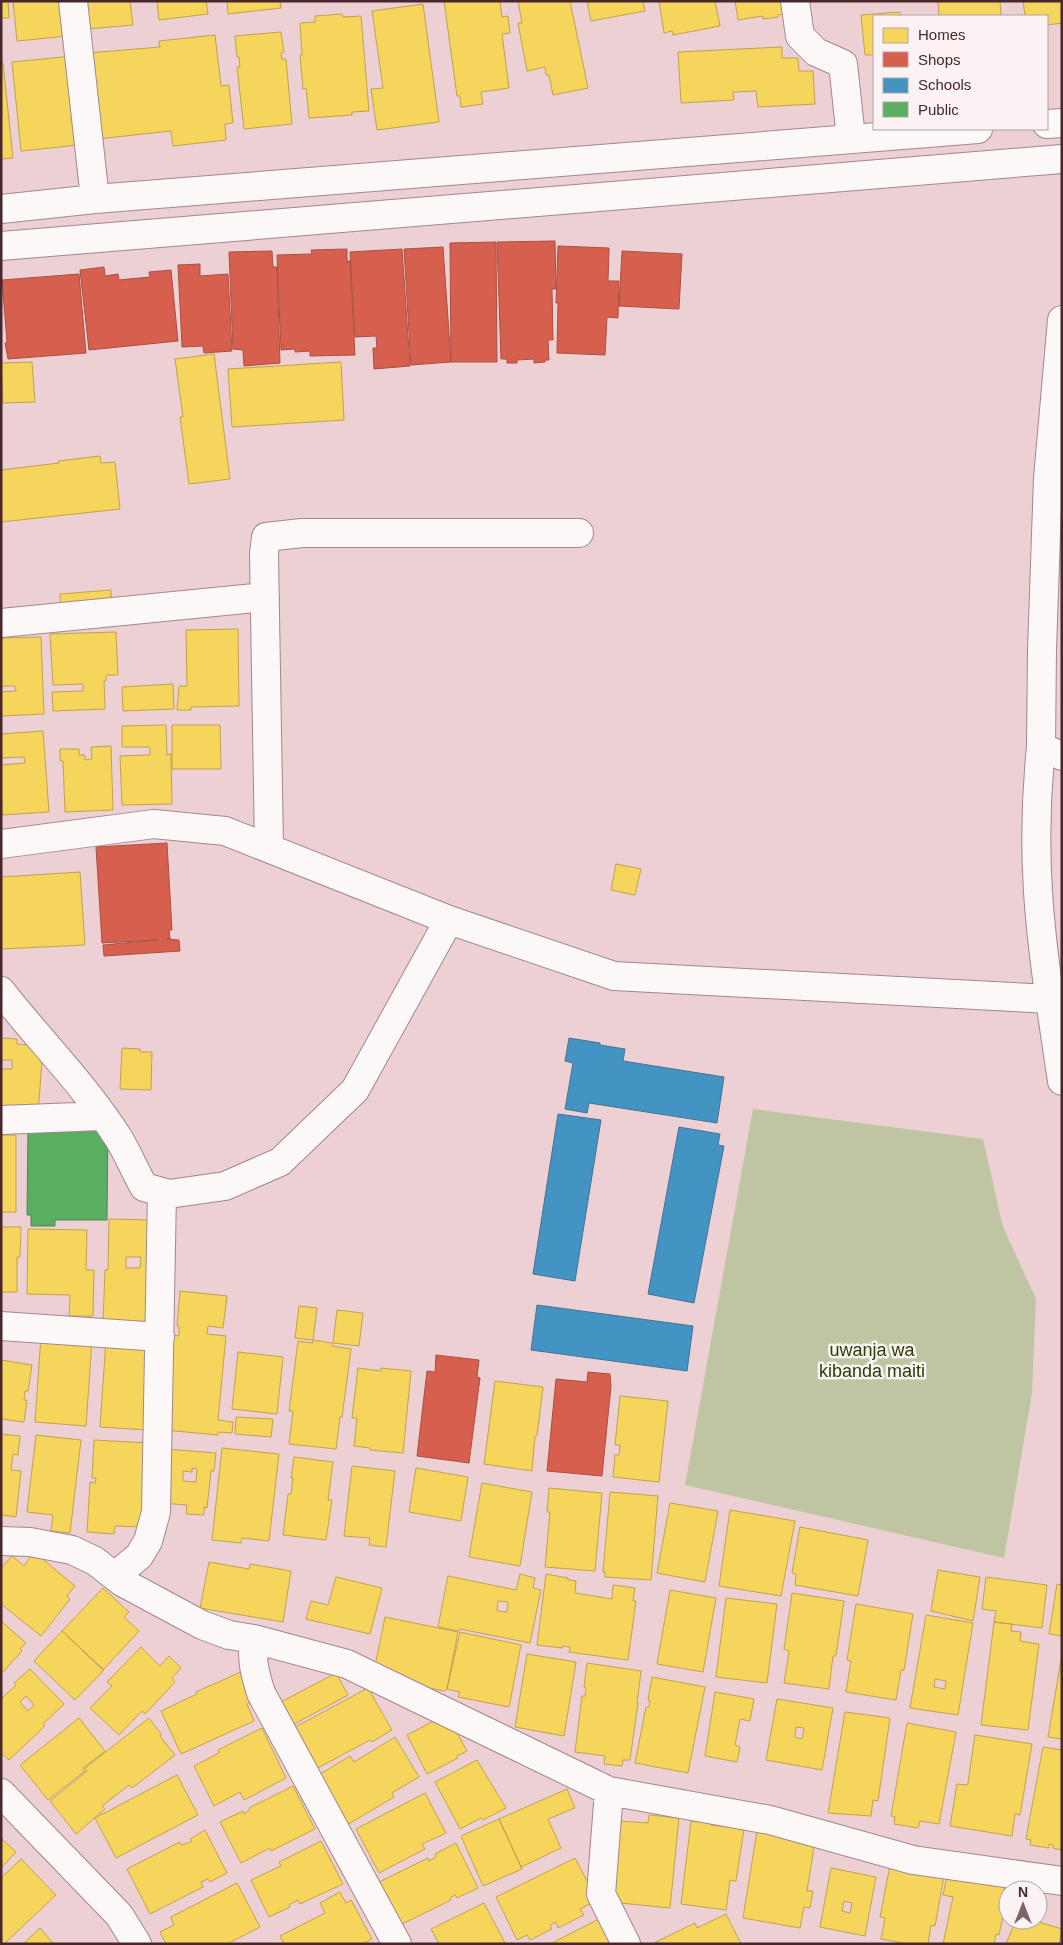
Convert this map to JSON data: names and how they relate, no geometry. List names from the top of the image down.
{
  "parks": ["uwanja wa kibanda maiti"],
  "legend": [
    "Homes",
    "Shops",
    "Schools",
    "Public"
  ],
  "north": "top"
}
